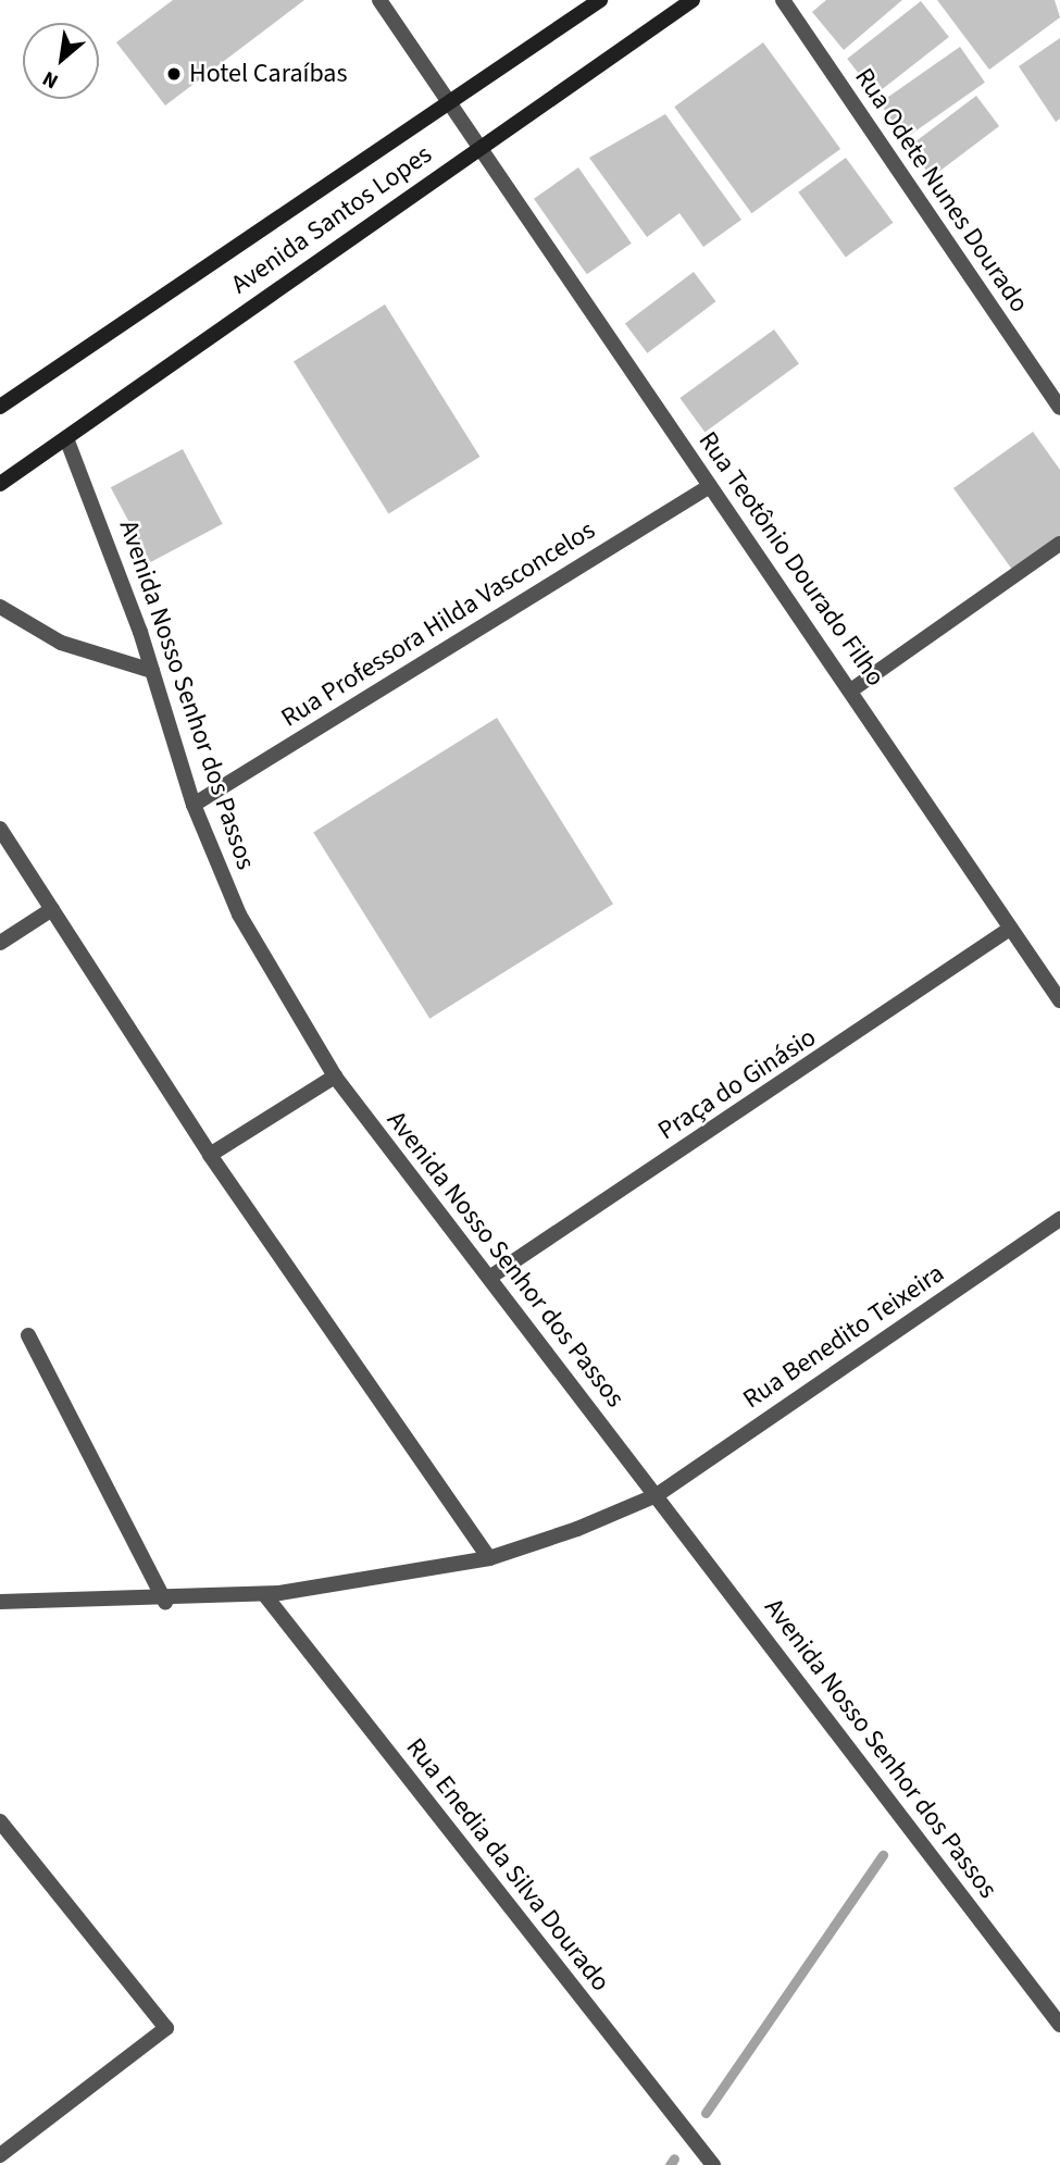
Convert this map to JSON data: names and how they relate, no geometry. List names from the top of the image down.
{
  "streets": {
    "main road": ["Avenida Santos Lopes"],
    "street": [
      "Rua Odete Nunes Dourado",
      "Rua Teotônio Dourado Filho",
      "Rua Professora Hilda Vasconcelos",
      "Avenida Nosso Senhor dos Passos",
      "Praça do Ginásio",
      "Rua Benedito Teixeira",
      "Rua Enedia da Silva Dourado"
    ]
  },
  "crossings": [
    ["Avenida Santos Lopes", "Rua Teotônio Dourado Filho"],
    ["Avenida Santos Lopes", "Avenida Nosso Senhor dos Passos"],
    ["Rua Teotônio Dourado Filho", "Rua Professora Hilda Vasconcelos"],
    ["Rua Teotônio Dourado Filho", "Praça do Ginásio"],
    ["Rua Professora Hilda Vasconcelos", "Avenida Nosso Senhor dos Passos"],
    ["Avenida Nosso Senhor dos Passos", "Praça do Ginásio"],
    ["Avenida Nosso Senhor dos Passos", "Rua Benedito Teixeira"],
    ["Rua Benedito Teixeira", "Rua Enedia da Silva Dourado"]
  ],
  "places": ["Hotel Caraíbas"],
  "north": "bottom left"
}
